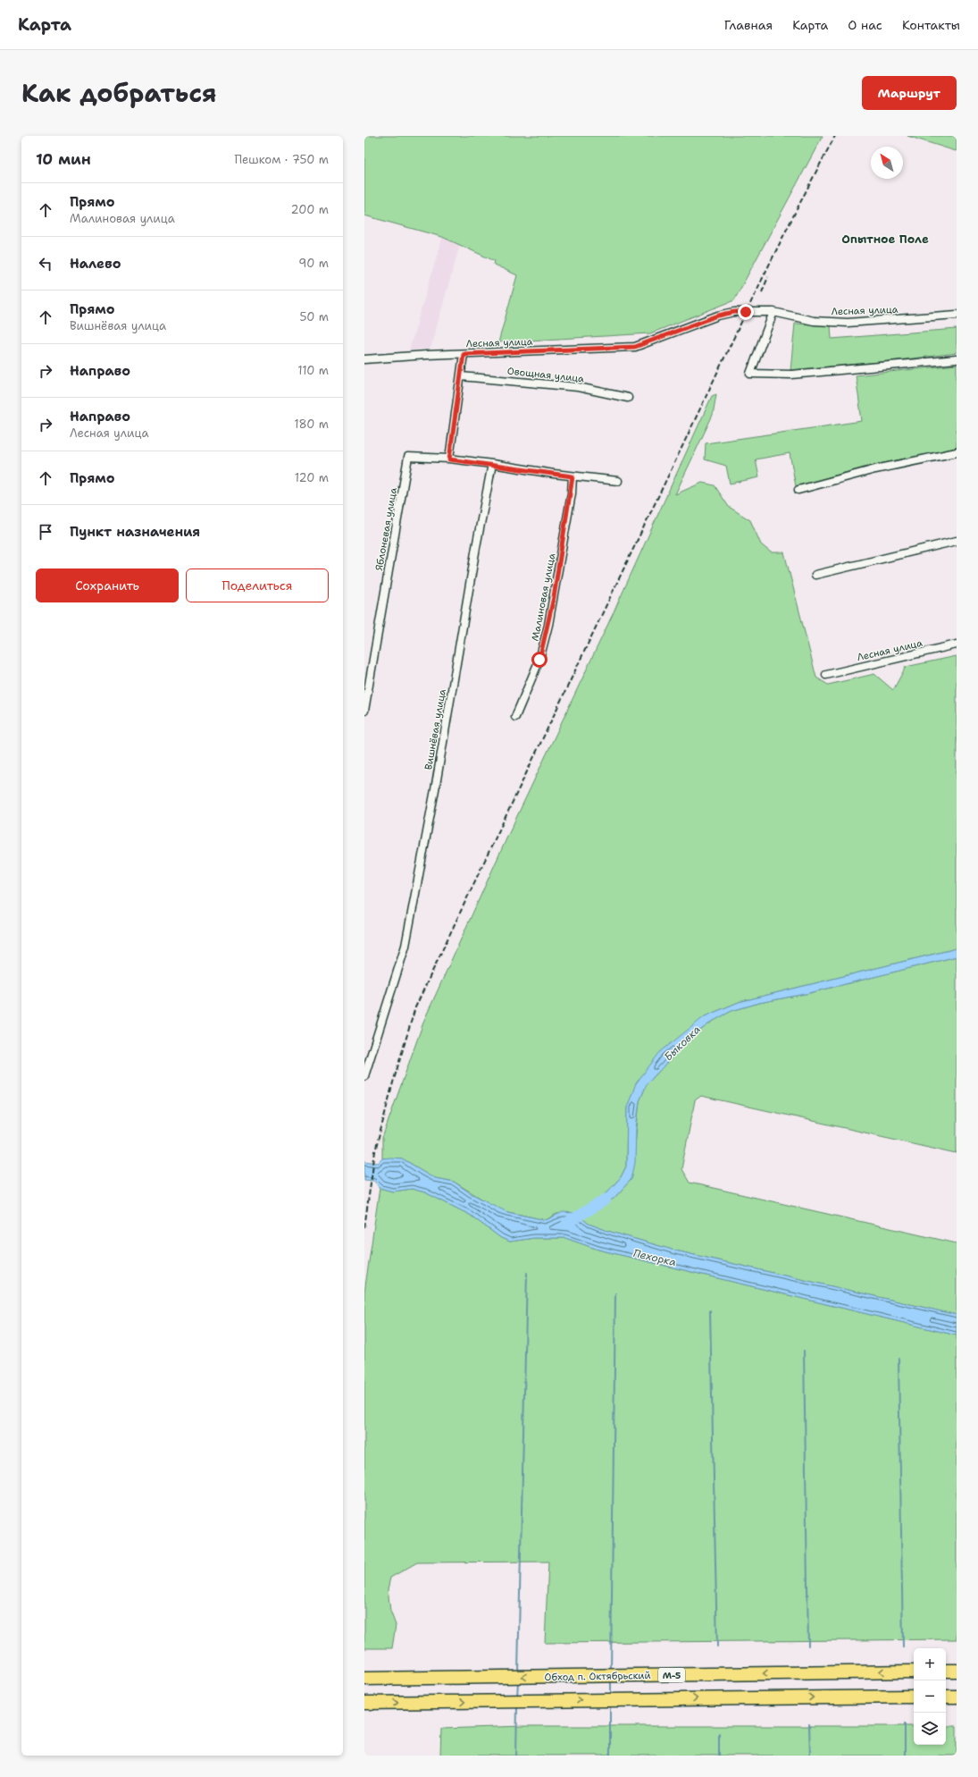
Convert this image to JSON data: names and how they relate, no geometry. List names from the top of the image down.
{
  "streets": {
    "highway": ["М-5", "Обход п. Октябрьский"],
    "street": [
      "Лесная улица",
      "Овощная улица",
      "Яблоневая улица",
      "Малиновая улица",
      "Вишнёвая улица"
    ]
  },
  "districts": ["Опытное Поле"],
  "water": ["Быковка", "Пехорка"],
  "north": "top left",
  "page": {
    "header": "Карта",
    "nav": [
      "Главная",
      "Карта",
      "О нас",
      "Контакты"
    ],
    "title": "Как добраться",
    "buttons": [
      "Маршрут",
      ["Сохранить", "Поделиться"]
    ],
    "heading": ["10 мин", "Пешком · 750 m"],
    "list": [
      ["Прямо", "Малиновая улица", "200 m"],
      ["Налево", "90 m"],
      ["Прямо", "Вишнёвая улица", "50 m"],
      ["Направо", "110 m"],
      ["Направо", "Лесная улица", "180 m"],
      ["Прямо", "120 m"],
      "Пункт назначения"
    ],
    "map_buttons": ["+", "−"]
  }
}
